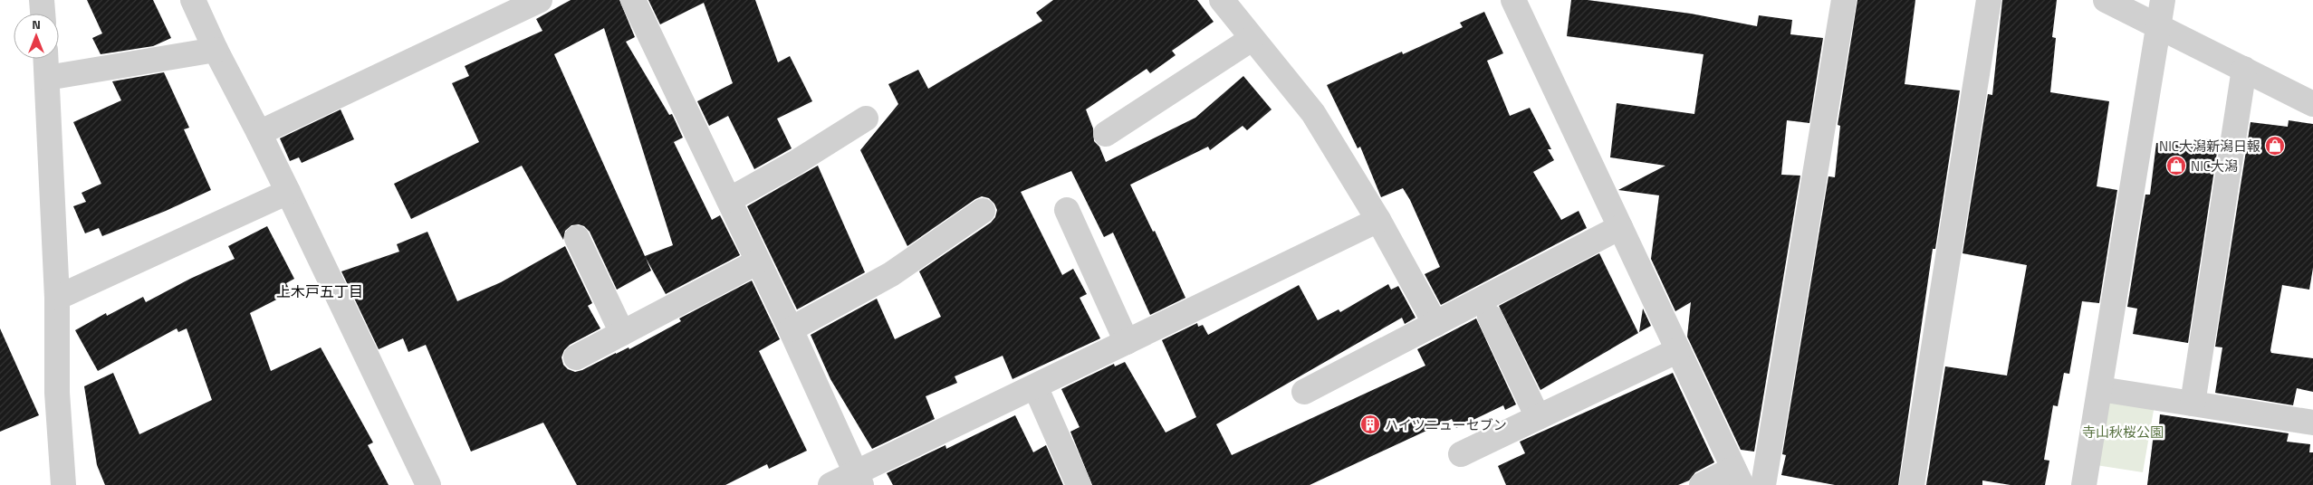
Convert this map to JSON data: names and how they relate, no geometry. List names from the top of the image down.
{
  "districts": ["上木戸五丁目"],
  "parks": ["寺山秋桜公園"],
  "places": {
    "shop": ["NIC大潟新潟日報", "NIC大潟"],
    "building": ["ハイツニューセブン"]
  },
  "north": "top"
}
